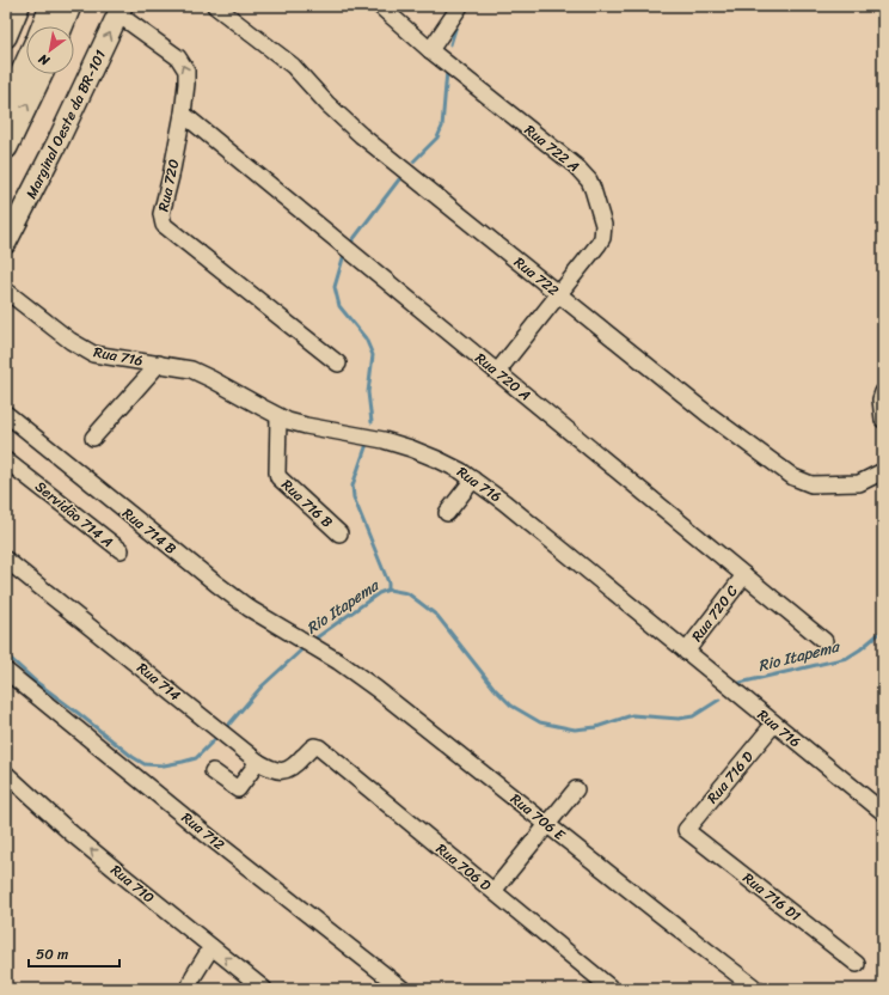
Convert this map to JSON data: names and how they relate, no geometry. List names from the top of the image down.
{
  "streets": {
    "main road": ["Marginal Oeste da BR-101"],
    "street": [
      "Rua 722 A",
      "Rua 720",
      "Rua 722",
      "Rua 716",
      "Rua 720 A",
      "Rua 716 B",
      "Servidão 714 A",
      "Rua 714 B",
      "Rua 720 C",
      "Rua 714",
      "Rua 716 D",
      "Rua 706 E",
      "Rua 712",
      "Rua 706 D",
      "Rua 710",
      "Rua 716 D1"
    ]
  },
  "crossings": [
    ["Marginal Oeste da BR-101", "Rua 720"],
    ["Rua 722 A", "Rua 722"],
    ["Rua 722 A", "Rua 720 A"],
    ["Rua 720", "Rua 720 A"],
    ["Rua 716", "Rua 716 B"],
    ["Rua 716", "Rua 720 C"],
    ["Rua 716", "Rua 716 D"],
    ["Rua 720 A", "Rua 720 C"],
    ["Rua 714 B", "Rua 706 E"],
    ["Rua 714", "Rua 706 D"],
    ["Rua 716 D", "Rua 716 D1"]
  ],
  "one_way": ["Marginal Oeste da BR-101", "Rua 710"],
  "water": ["Rio Itapema"],
  "scale_bar": "50 m",
  "north": "bottom left"
}
